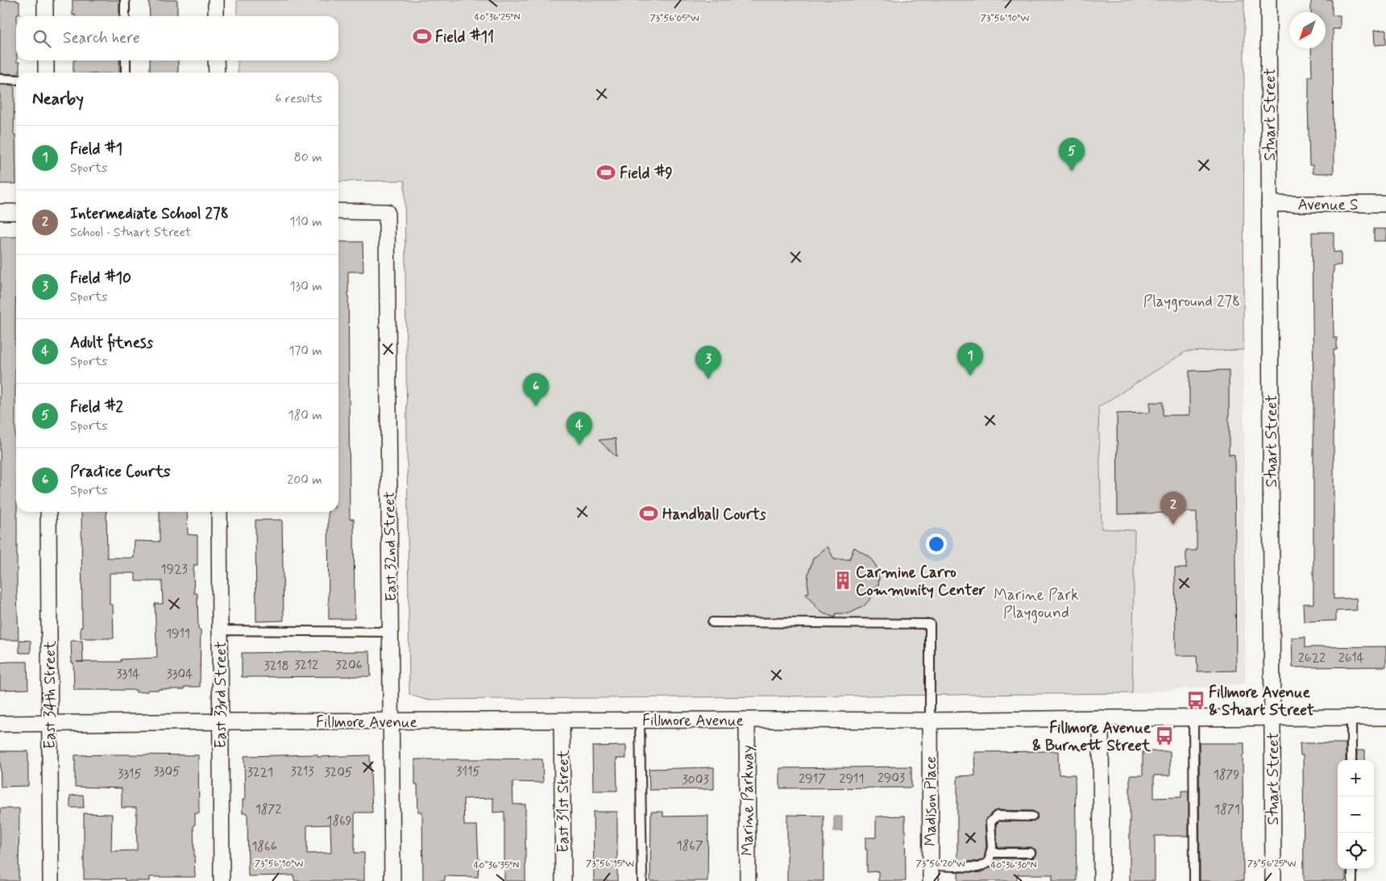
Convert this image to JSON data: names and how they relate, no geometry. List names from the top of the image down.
{
  "streets": {
    "street": [
      "Stuart Street",
      "Avenue S",
      "East 32nd Street",
      "East 34th Street",
      "East 33rd Street",
      "Fillmore Avenue",
      "Marine Parkway",
      "East 31st Street",
      "Madison Place"
    ]
  },
  "crossings": [
    ["Stuart Street", "Avenue S"],
    ["Stuart Street", "Fillmore Avenue"],
    ["East 32nd Street", "Fillmore Avenue"],
    ["East 34th Street", "Fillmore Avenue"],
    ["East 33rd Street", "Fillmore Avenue"],
    ["Fillmore Avenue", "Marine Parkway"],
    ["Fillmore Avenue", "East 31st Street"],
    ["Fillmore Avenue", "Madison Place"]
  ],
  "parks": ["Playground 278", "Marine Park Playgound"],
  "places": {
    "sports": ["Field #11", "Field #9", "Handball Courts"],
    "building": ["Carmine Carro Community Center"],
    "bus stop": ["Fillmore Avenue & Stuart Street", "Fillmore Avenue & Burnett Street"]
  },
  "house_numbers": [
    "1923",
    "1911",
    "2622",
    "2614",
    "3212",
    "3206",
    "3218",
    "3314",
    "3304",
    "3305",
    "3213",
    "3115",
    "3221",
    "3205",
    "3315",
    "1879",
    "2903",
    "2917",
    "2911",
    "3003",
    "1872",
    "1871",
    "1869",
    "1867",
    "1866"
  ],
  "north": "bottom left",
  "page": {
    "search": "Search here",
    "heading": ["Nearby", "6 results"],
    "list": [
      {
        "mark": "1",
        "name": "Field #1",
        "note": "Sports",
        "value": "80 m"
      },
      {
        "mark": "2",
        "name": "Intermediate School 278",
        "note": "School · Stuart Street",
        "value": "110 m"
      },
      {
        "mark": "3",
        "name": "Field #10",
        "note": "Sports",
        "value": "130 m"
      },
      {
        "mark": "4",
        "name": "Adult fitness",
        "note": "Sports",
        "value": "170 m"
      },
      {
        "mark": "5",
        "name": "Field #2",
        "note": "Sports",
        "value": "180 m"
      },
      {
        "mark": "6",
        "name": "Practice Courts",
        "note": "Sports",
        "value": "200 m"
      }
    ],
    "pins": [
      "5",
      "1",
      "3",
      "6",
      "4",
      "2"
    ],
    "map_buttons": ["+", "−"]
  },
  "coordinates": [
    "40°36'25\"N",
    "73°56'05\"W",
    "73°56'10\"W",
    "73°56'15\"W",
    "73°56'20\"W",
    "73°56'25\"W",
    "40°36'35\"N",
    "40°36'30\"N"
  ]
}
